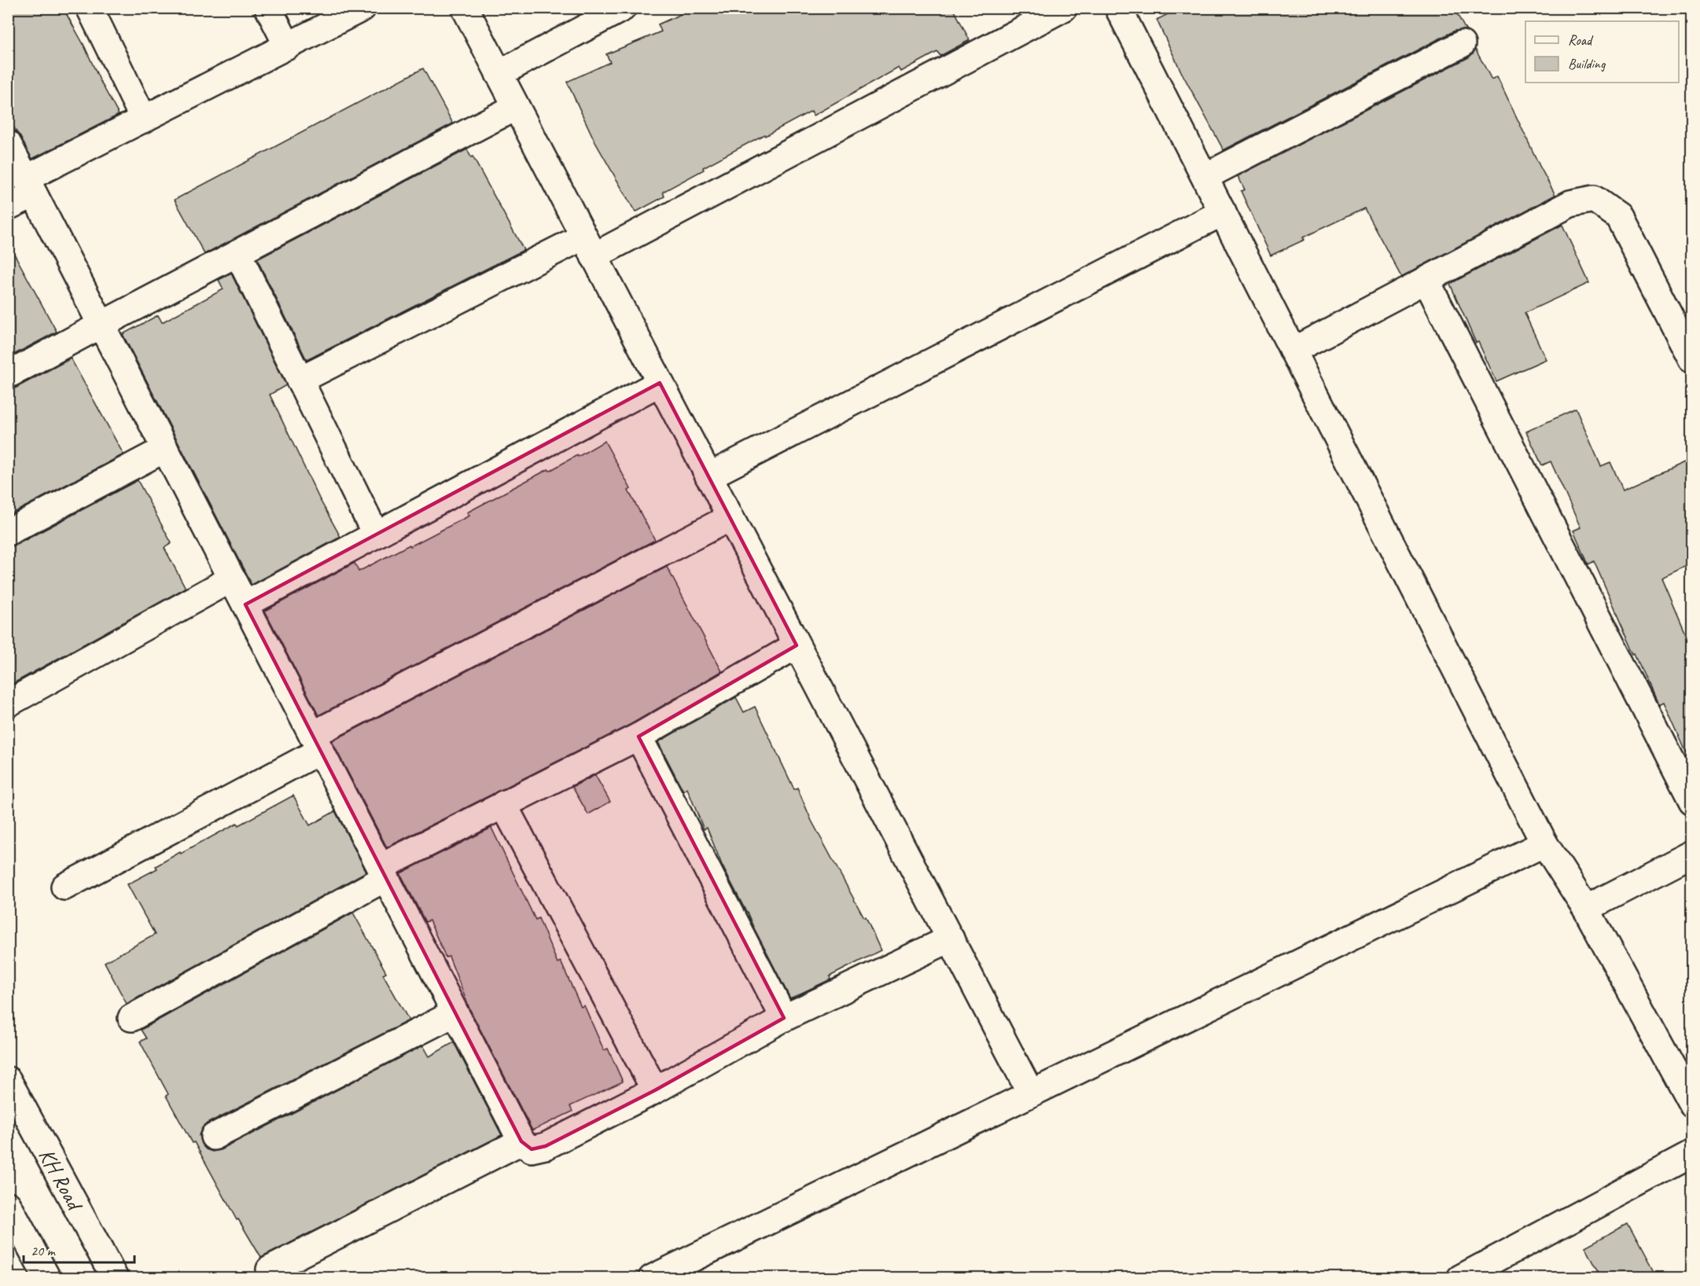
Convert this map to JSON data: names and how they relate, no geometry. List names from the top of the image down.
{
  "streets": {
    "street": ["KH Road"]
  },
  "legend": ["Road", "Building"],
  "scale_bar": "20 m"
}
